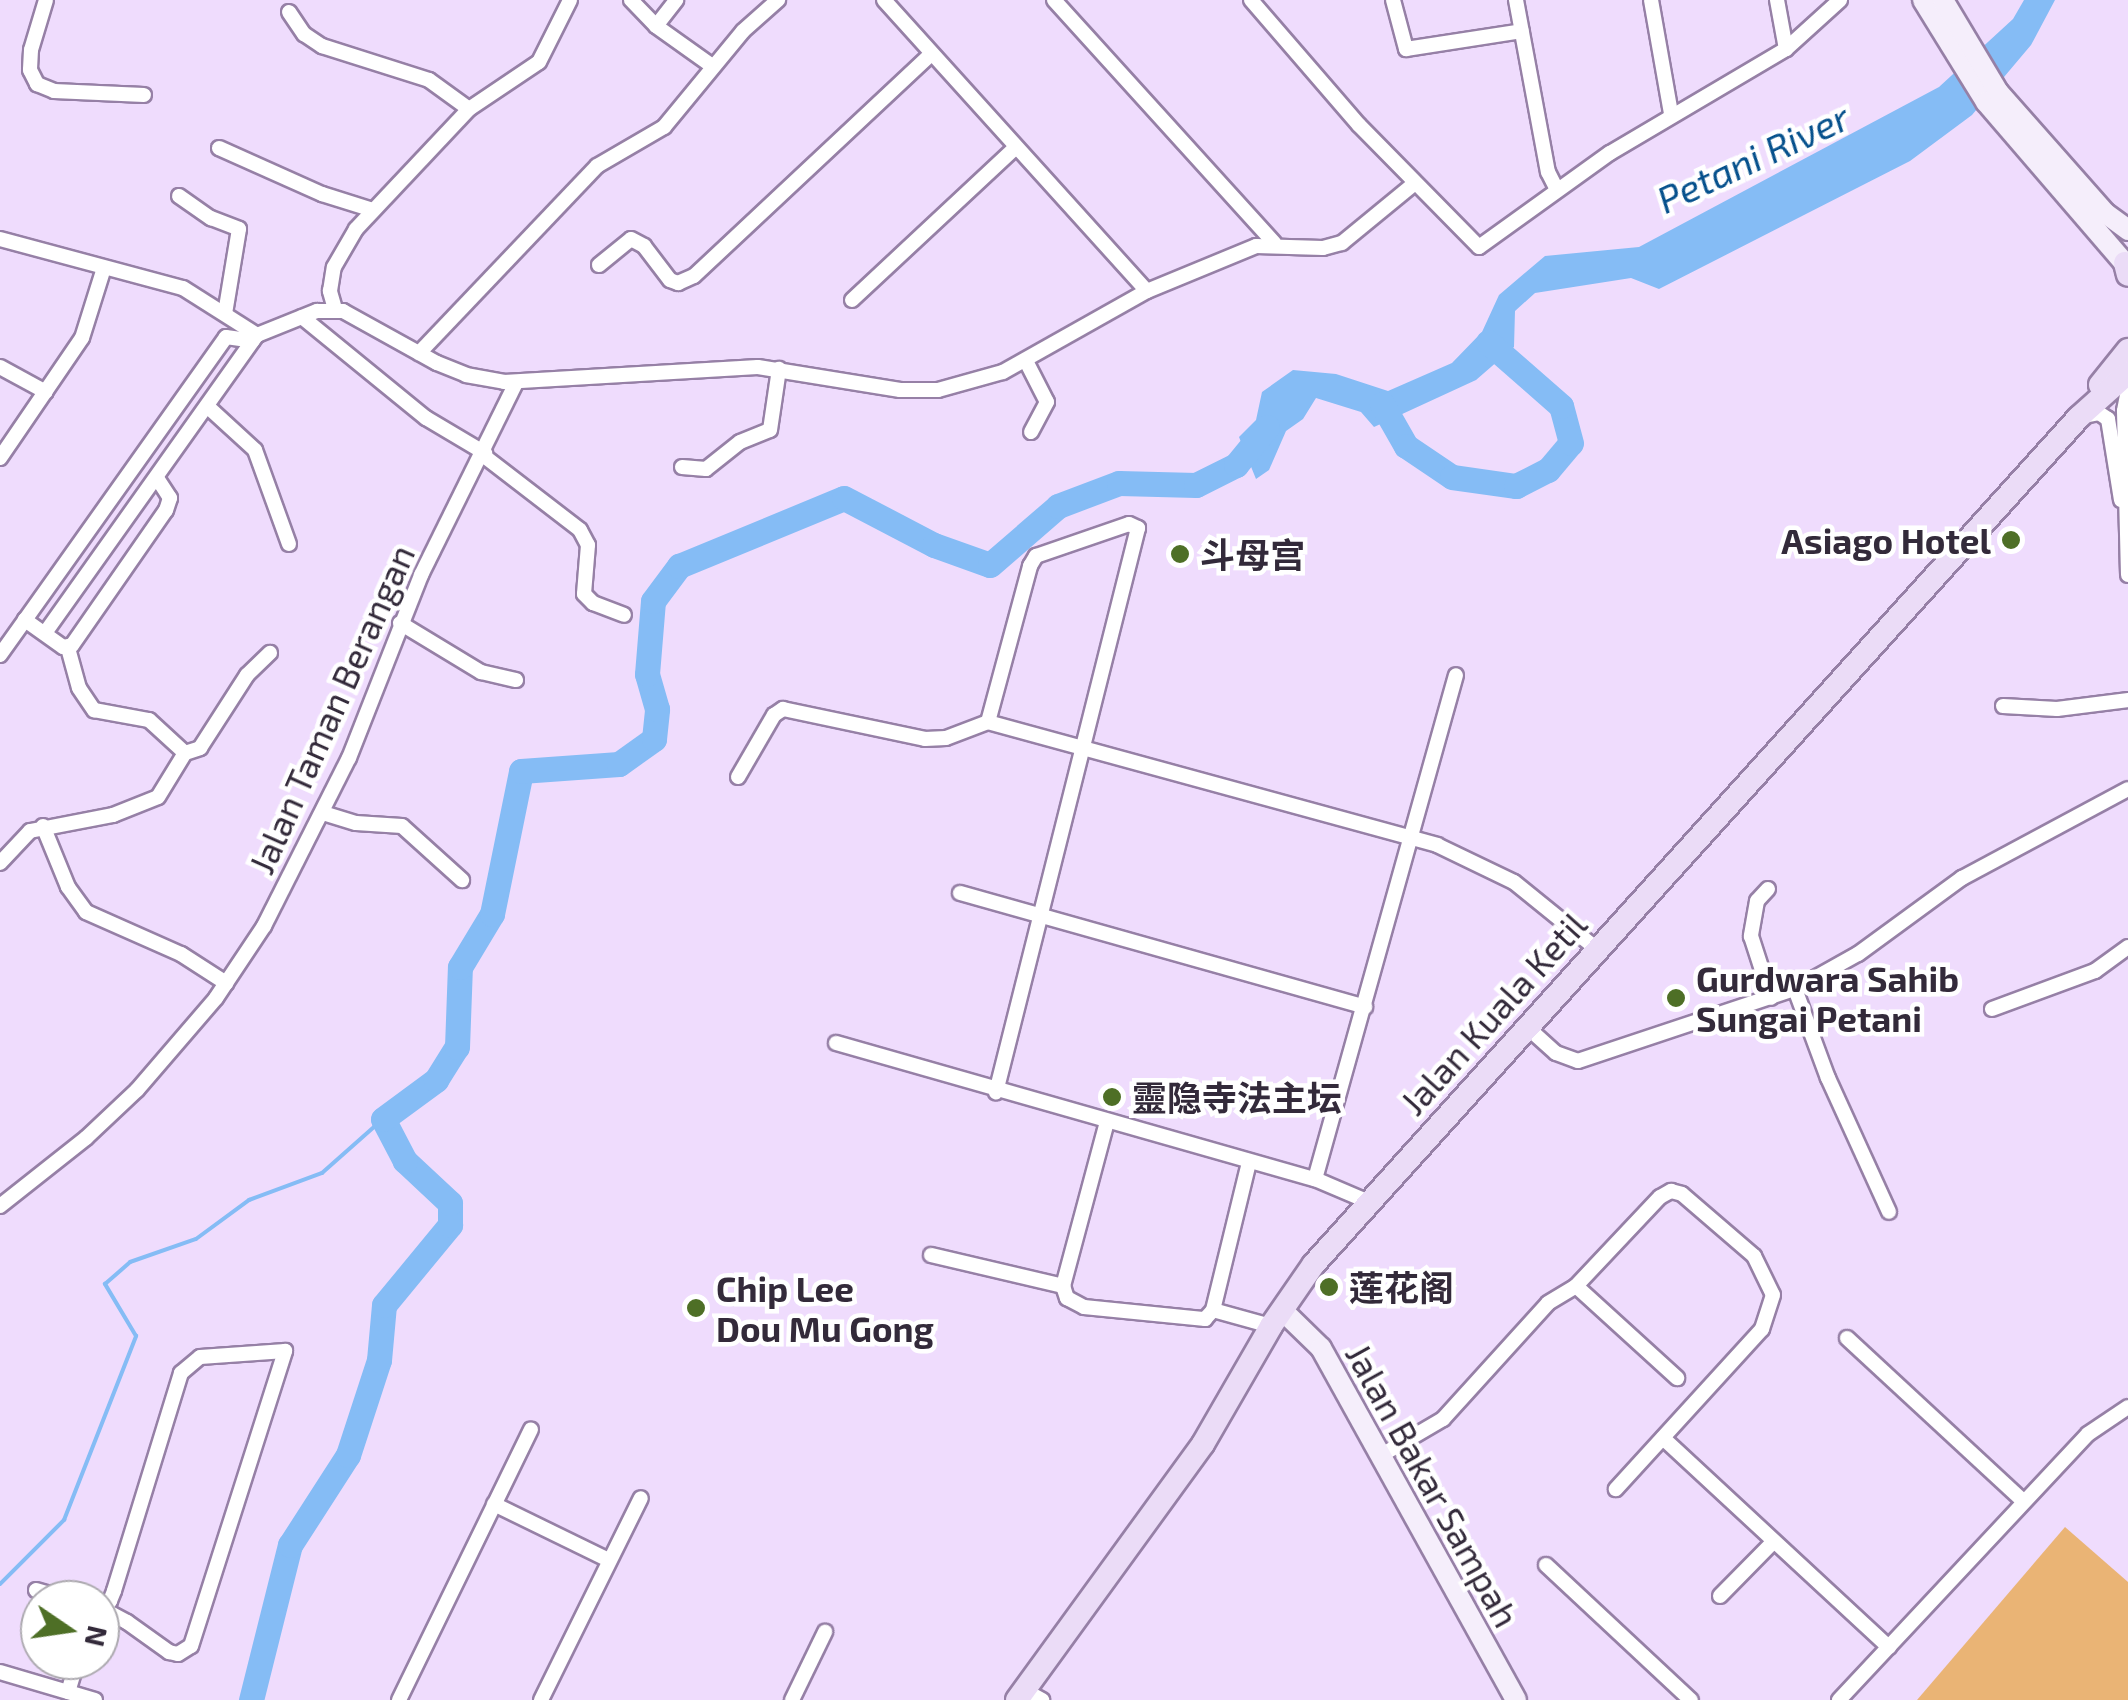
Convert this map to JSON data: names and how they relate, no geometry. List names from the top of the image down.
{
  "streets": {
    "main road": ["Jalan Kuala Ketil", "Jalan Bakar Sampah"],
    "street": ["Jalan Taman Berangan"]
  },
  "crossings": [
    ["Jalan Kuala Ketil", "Jalan Bakar Sampah"]
  ],
  "water": ["Petani River"],
  "places": [
    "Asiago Hotel",
    "斗母宫",
    "Gurdwara Sahib Sungai Petani",
    "靈隐寺法主坛",
    "莲花阁",
    "Chip Lee Dou Mu Gong"
  ],
  "north": "right"
}
